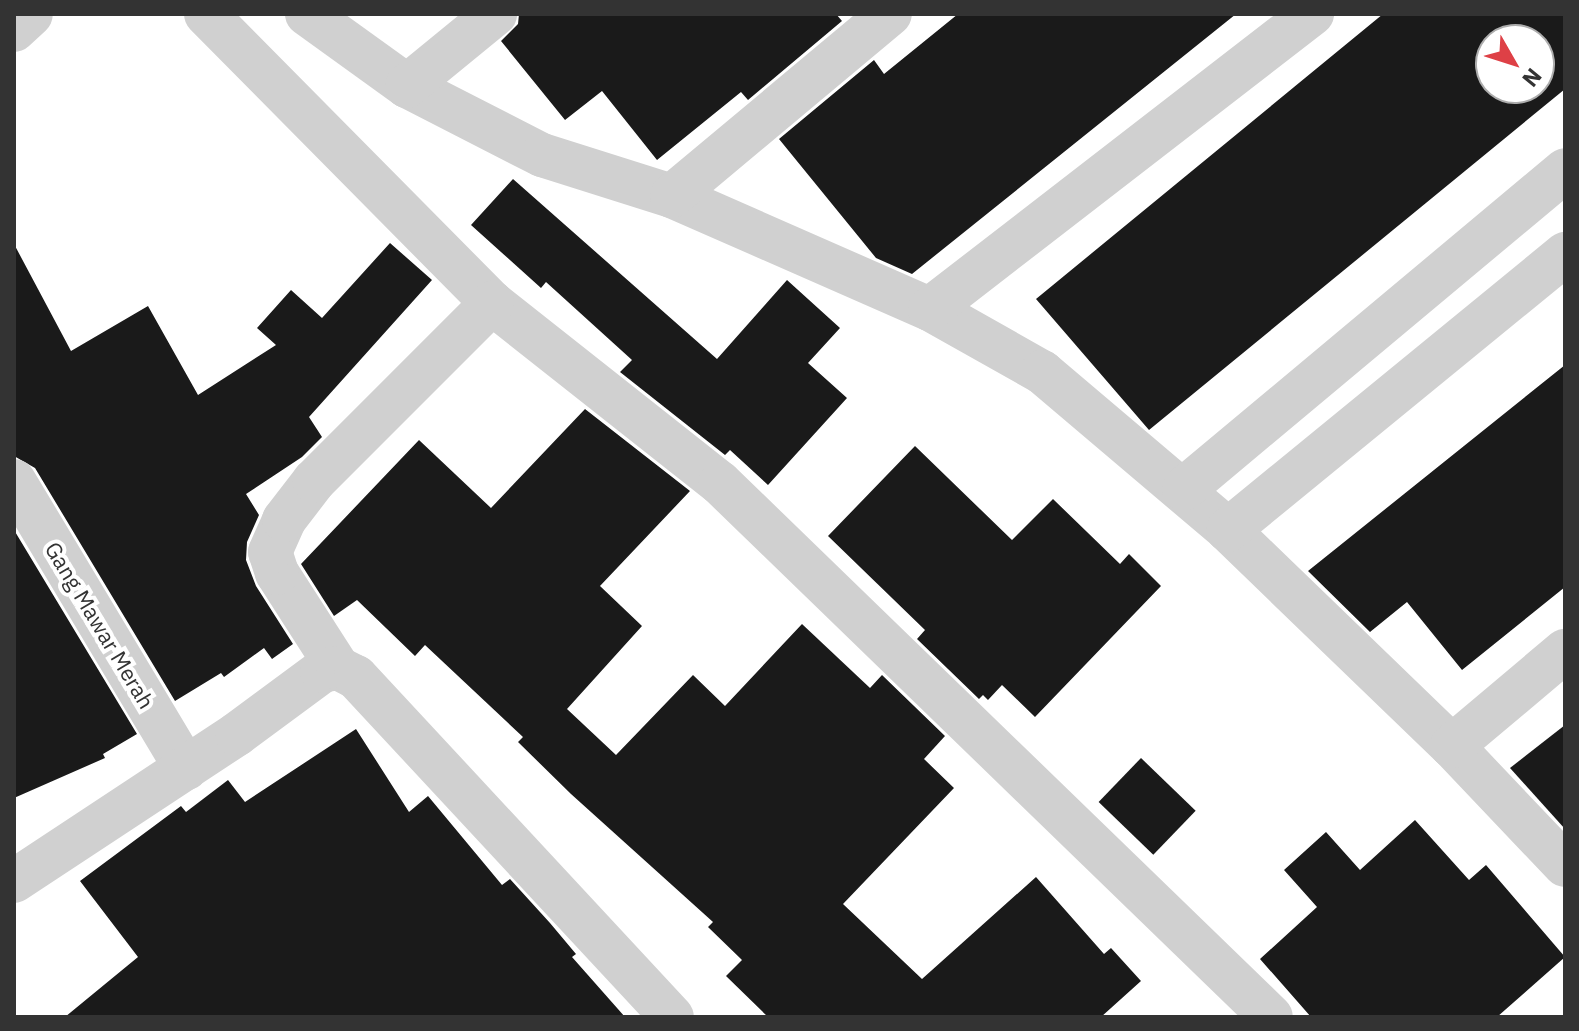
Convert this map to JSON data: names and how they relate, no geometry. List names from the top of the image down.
{
  "streets": {
    "street": ["Gang Mawar Merah"]
  },
  "north": "bottom right"
}
